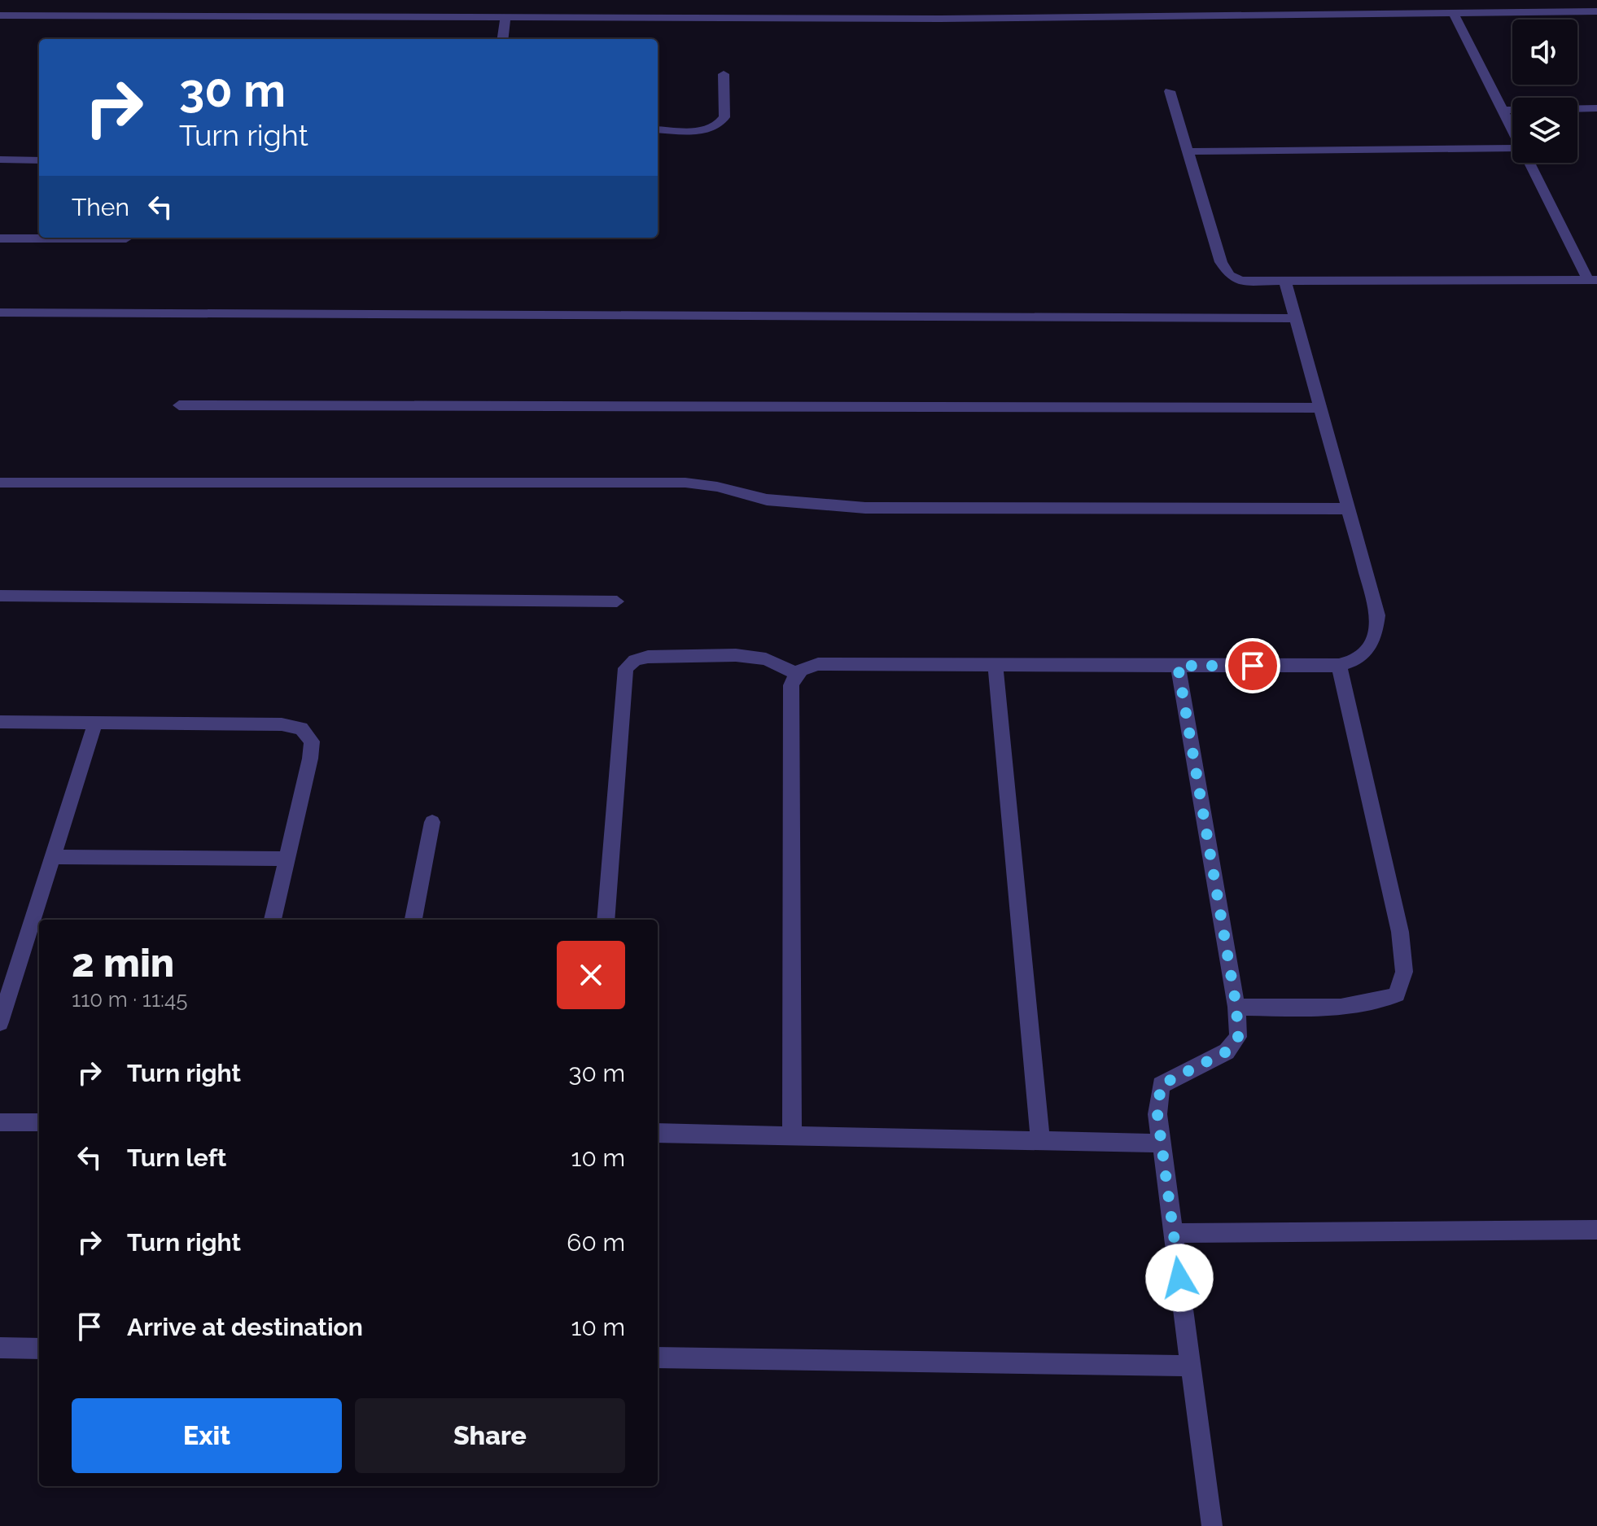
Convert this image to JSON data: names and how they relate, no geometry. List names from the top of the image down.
{
  "page": {
    "turn": ["30 m", "Turn right"],
    "then": "Then",
    "heading": ["2 min", "110 m · 11:45"],
    "list": [
      {
        "name": "Turn right",
        "value": "30 m"
      },
      {
        "name": "Turn left",
        "value": "10 m"
      },
      {
        "name": "Turn right",
        "value": "60 m"
      },
      {
        "name": "Arrive at destination",
        "value": "10 m"
      }
    ],
    "buttons": ["Exit", "Share"]
  }
}
